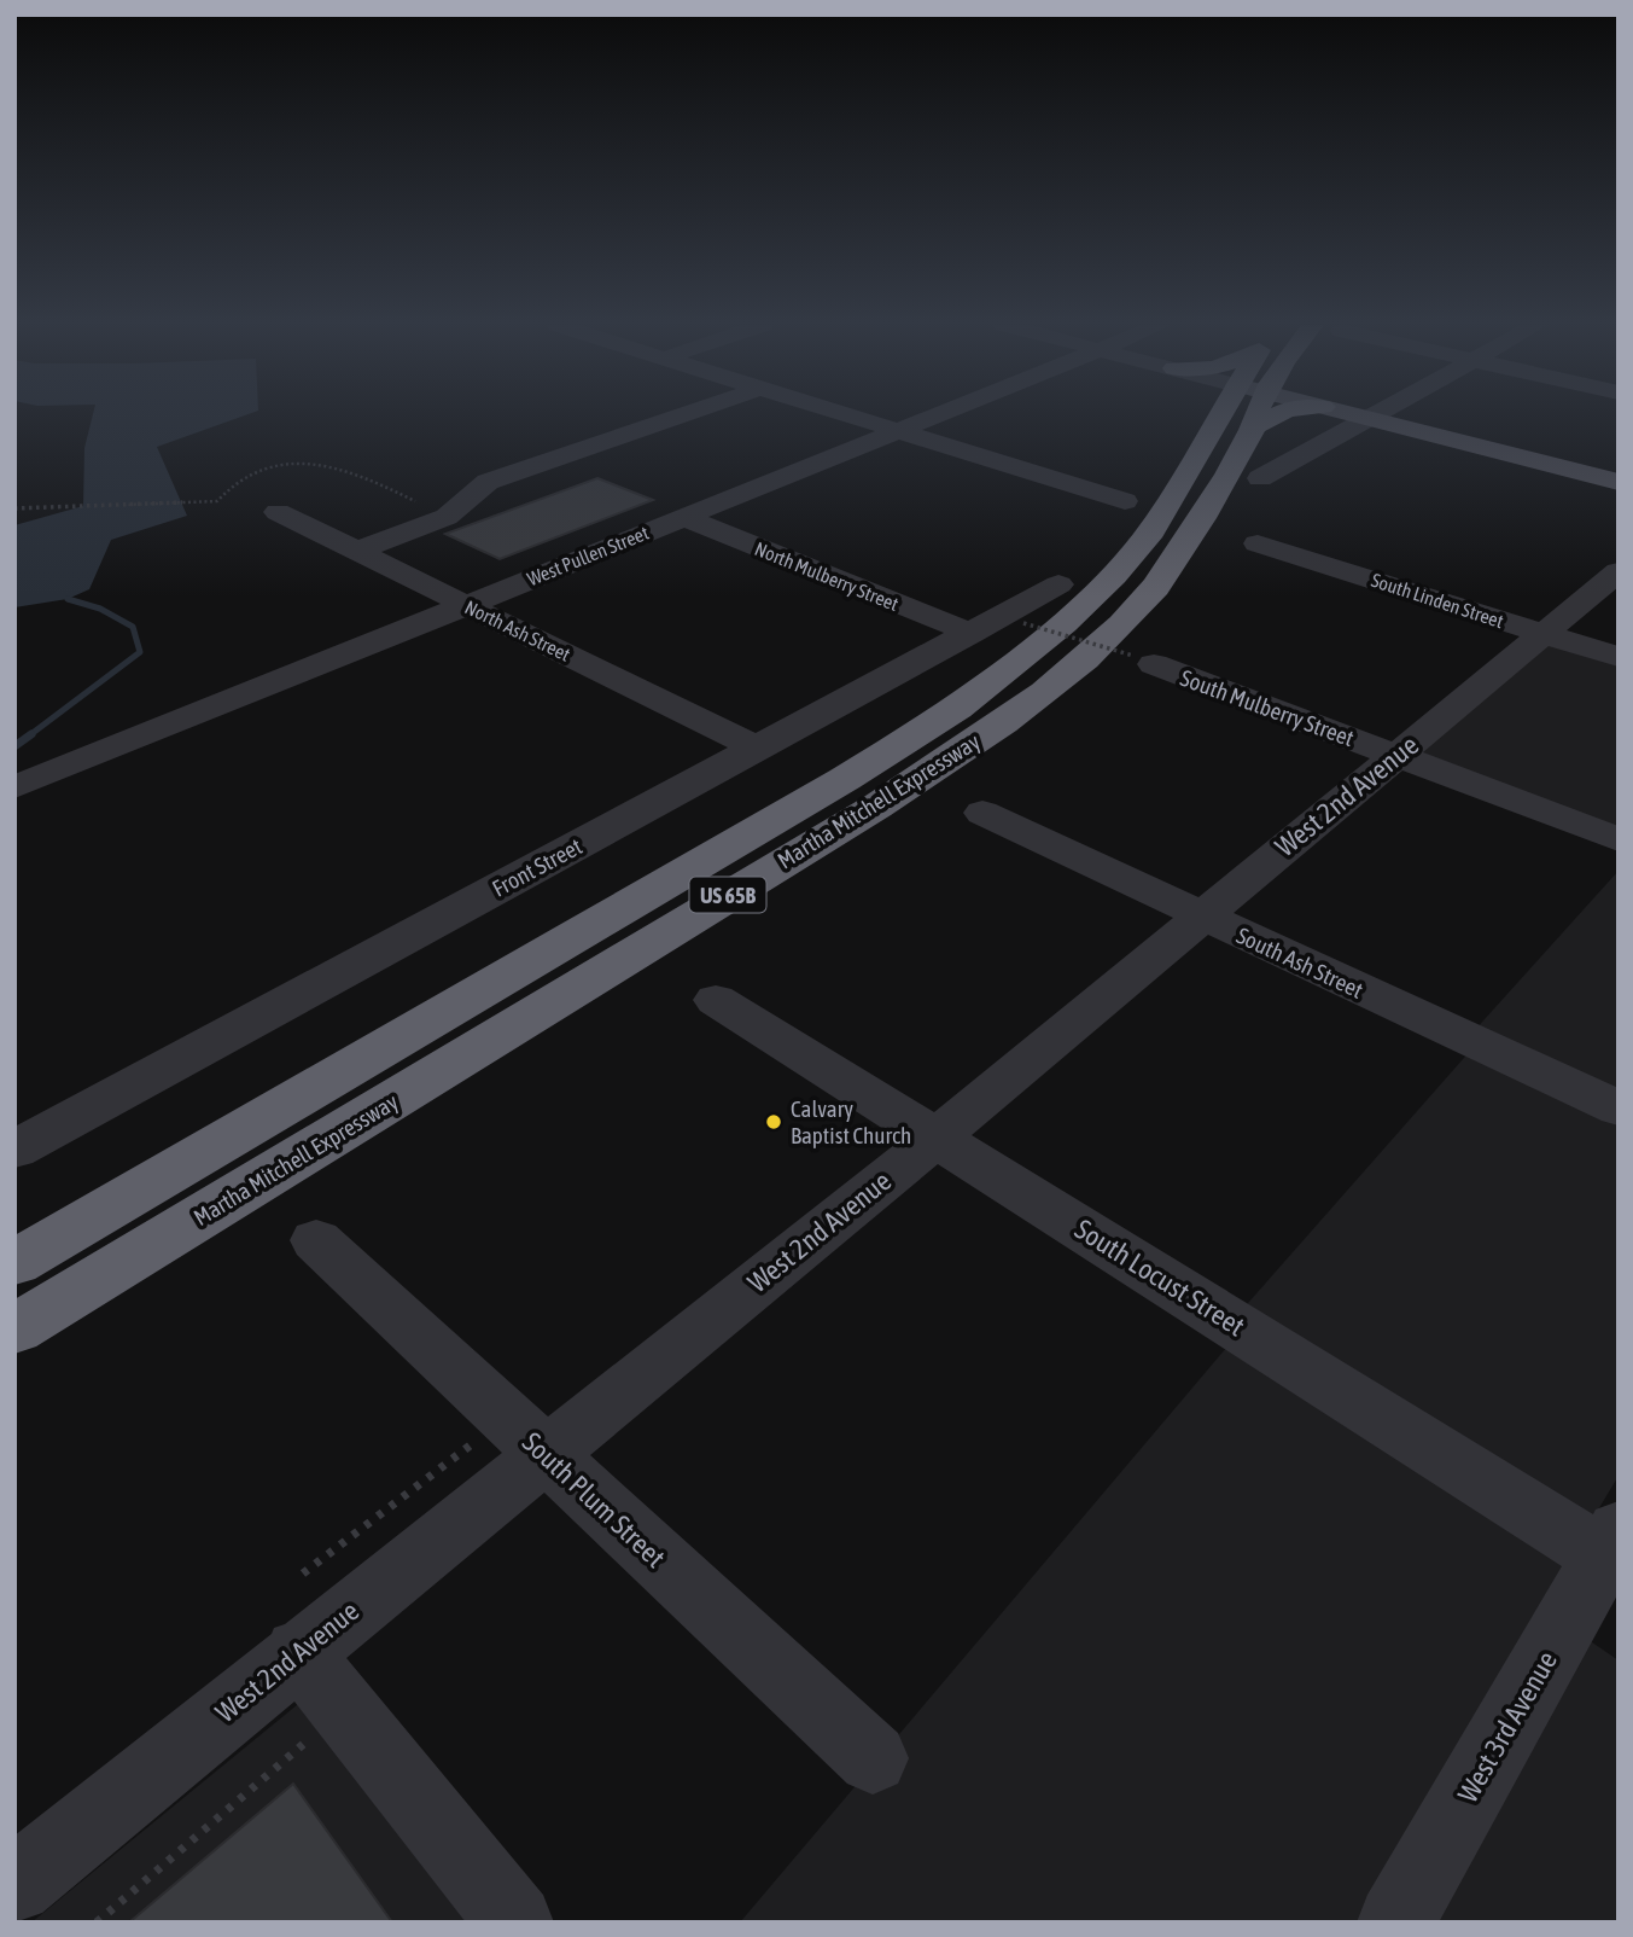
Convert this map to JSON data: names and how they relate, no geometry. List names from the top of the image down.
{
  "streets": {
    "highway": ["Martha Mitchell Expressway", "US 65B"],
    "street": [
      "West Pullen Street",
      "North Mulberry Street",
      "South Linden Street",
      "North Ash Street",
      "South Mulberry Street",
      "West 2nd Avenue",
      "Front Street",
      "South Ash Street",
      "South Locust Street",
      "South Plum Street",
      "West 3rd Avenue"
    ]
  },
  "crossings": [
    ["West Pullen Street", "North Mulberry Street"],
    ["West Pullen Street", "North Ash Street"],
    ["North Mulberry Street", "Front Street"],
    ["South Linden Street", "West 2nd Avenue"],
    ["North Ash Street", "Front Street"],
    ["South Mulberry Street", "West 2nd Avenue"],
    ["West 2nd Avenue", "South Ash Street"],
    ["West 2nd Avenue", "South Locust Street"],
    ["West 2nd Avenue", "South Plum Street"],
    ["South Locust Street", "West 3rd Avenue"]
  ],
  "places": ["Calvary Baptist Church"]
}
